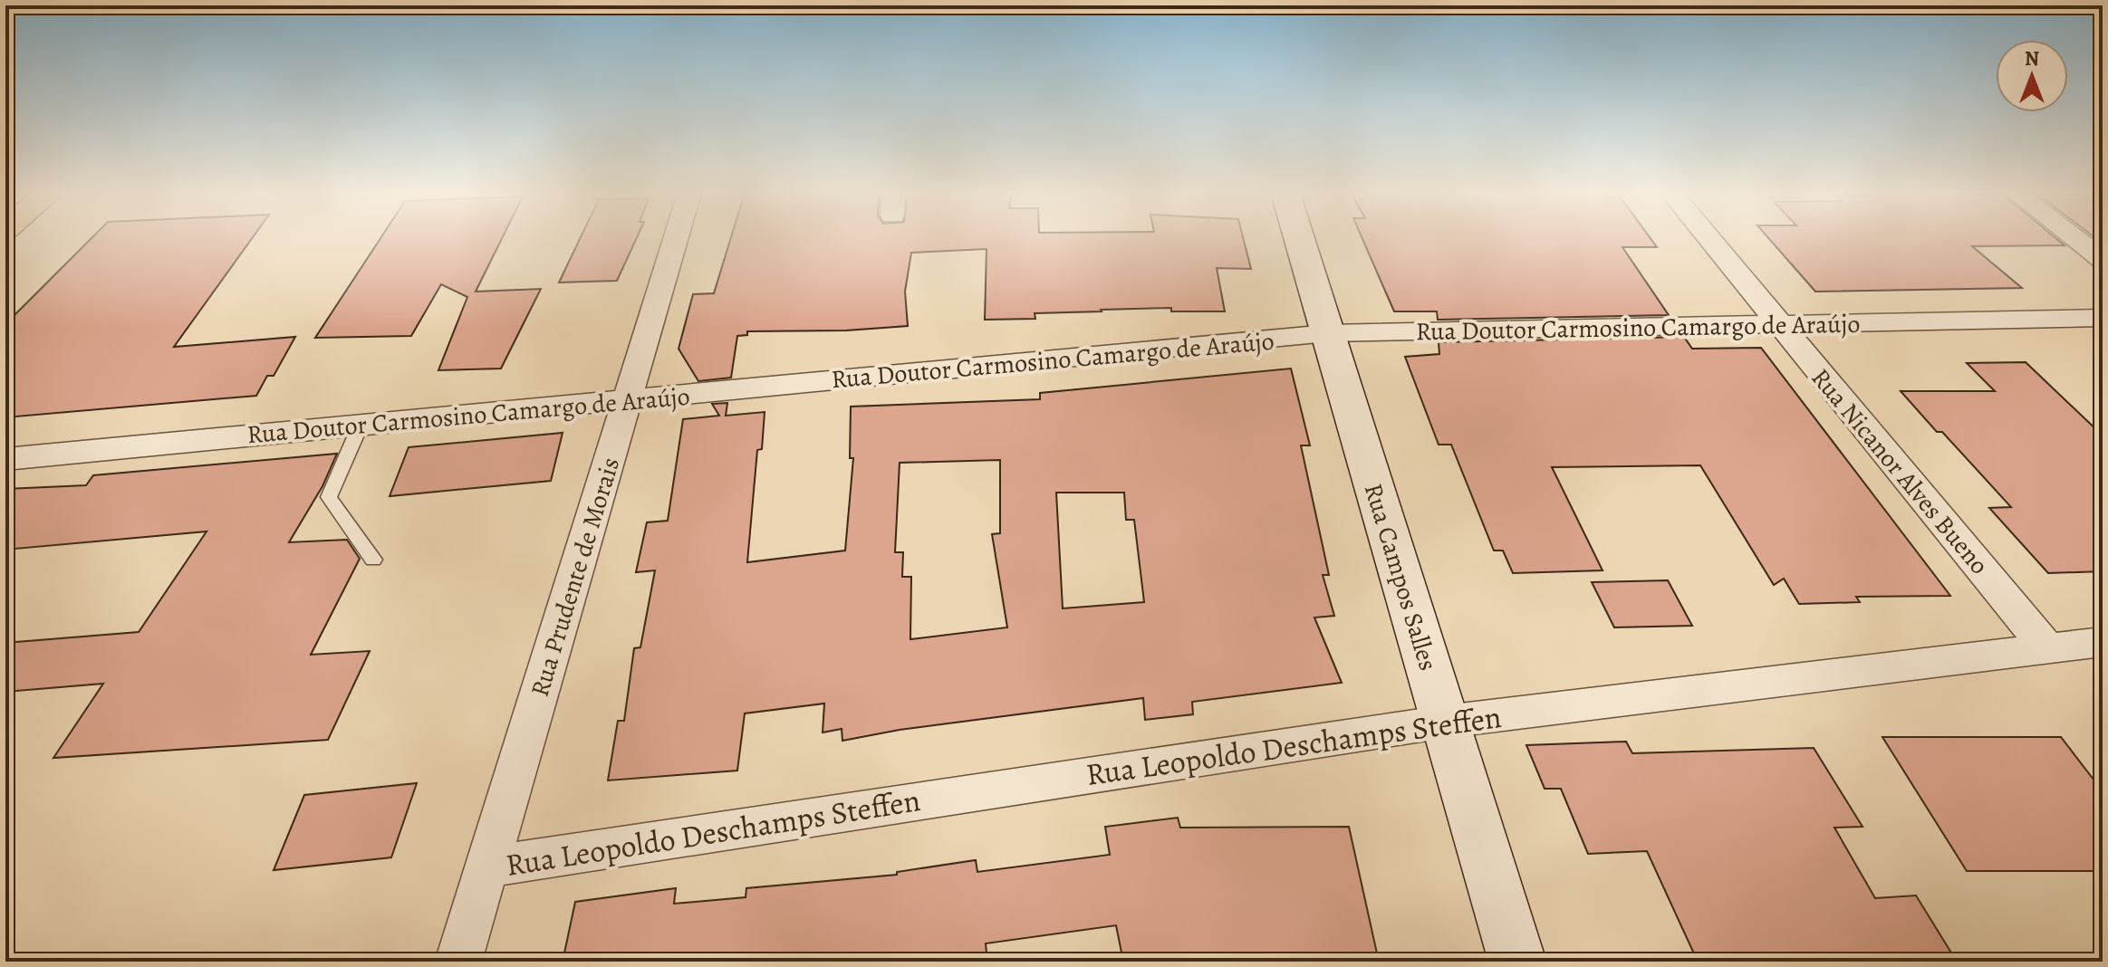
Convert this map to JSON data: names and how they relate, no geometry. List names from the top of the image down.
{
  "streets": {
    "main road": ["Rua Campos Salles"],
    "street": [
      "Rua Doutor Carmosino Camargo de Araújo",
      "Rua Nicanor Alves Bueno",
      "Rua Prudente de Morais",
      "Rua Leopoldo Deschamps Steffen"
    ]
  },
  "crossings": [
    ["Rua Doutor Carmosino Camargo de Araújo", "Rua Nicanor Alves Bueno"],
    ["Rua Doutor Carmosino Camargo de Araújo", "Rua Prudente de Morais"],
    ["Rua Doutor Carmosino Camargo de Araújo", "Rua Campos Salles"],
    ["Rua Nicanor Alves Bueno", "Rua Leopoldo Deschamps Steffen"],
    ["Rua Prudente de Morais", "Rua Leopoldo Deschamps Steffen"],
    ["Rua Campos Salles", "Rua Leopoldo Deschamps Steffen"]
  ],
  "north": "top"
}
